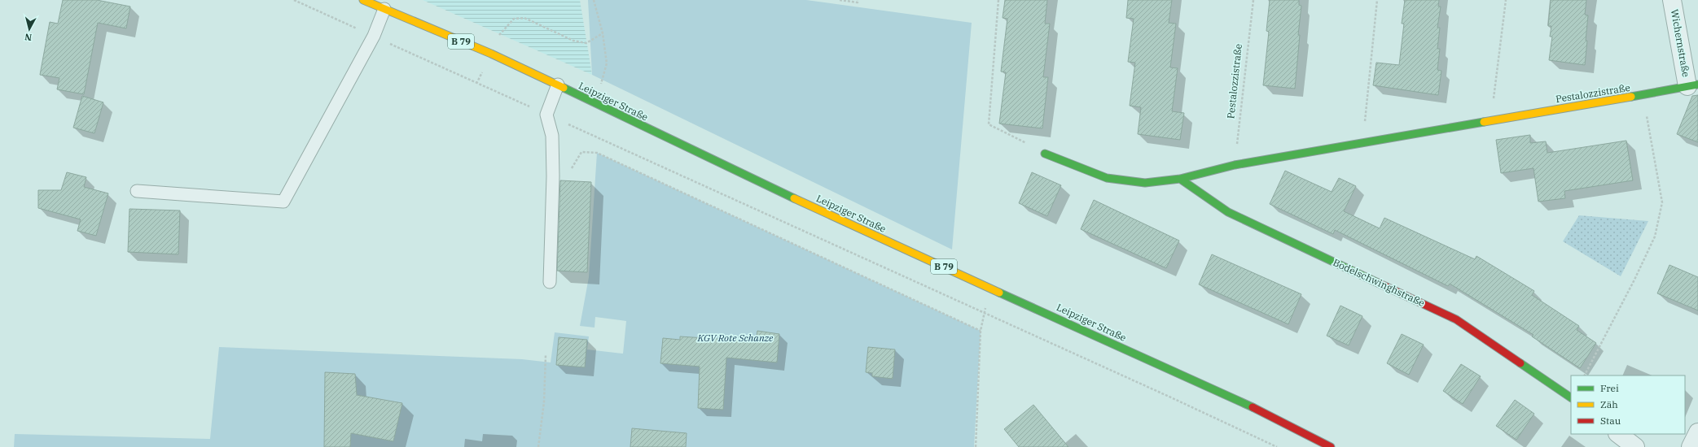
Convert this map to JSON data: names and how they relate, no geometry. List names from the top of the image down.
{
  "streets": {
    "street": [
      "B 79",
      "Wichernstraße",
      "Pestalozzistraße",
      "Leipziger Straße",
      "Bodelschwinghstraße"
    ]
  },
  "crossings": [
    ["Wichernstraße", "Pestalozzistraße"],
    ["Pestalozzistraße", "Bodelschwinghstraße"]
  ],
  "parks": ["KGV Rote Schanze"],
  "legend": ["Frei", "Zäh", "Stau"],
  "north": "bottom"
}
